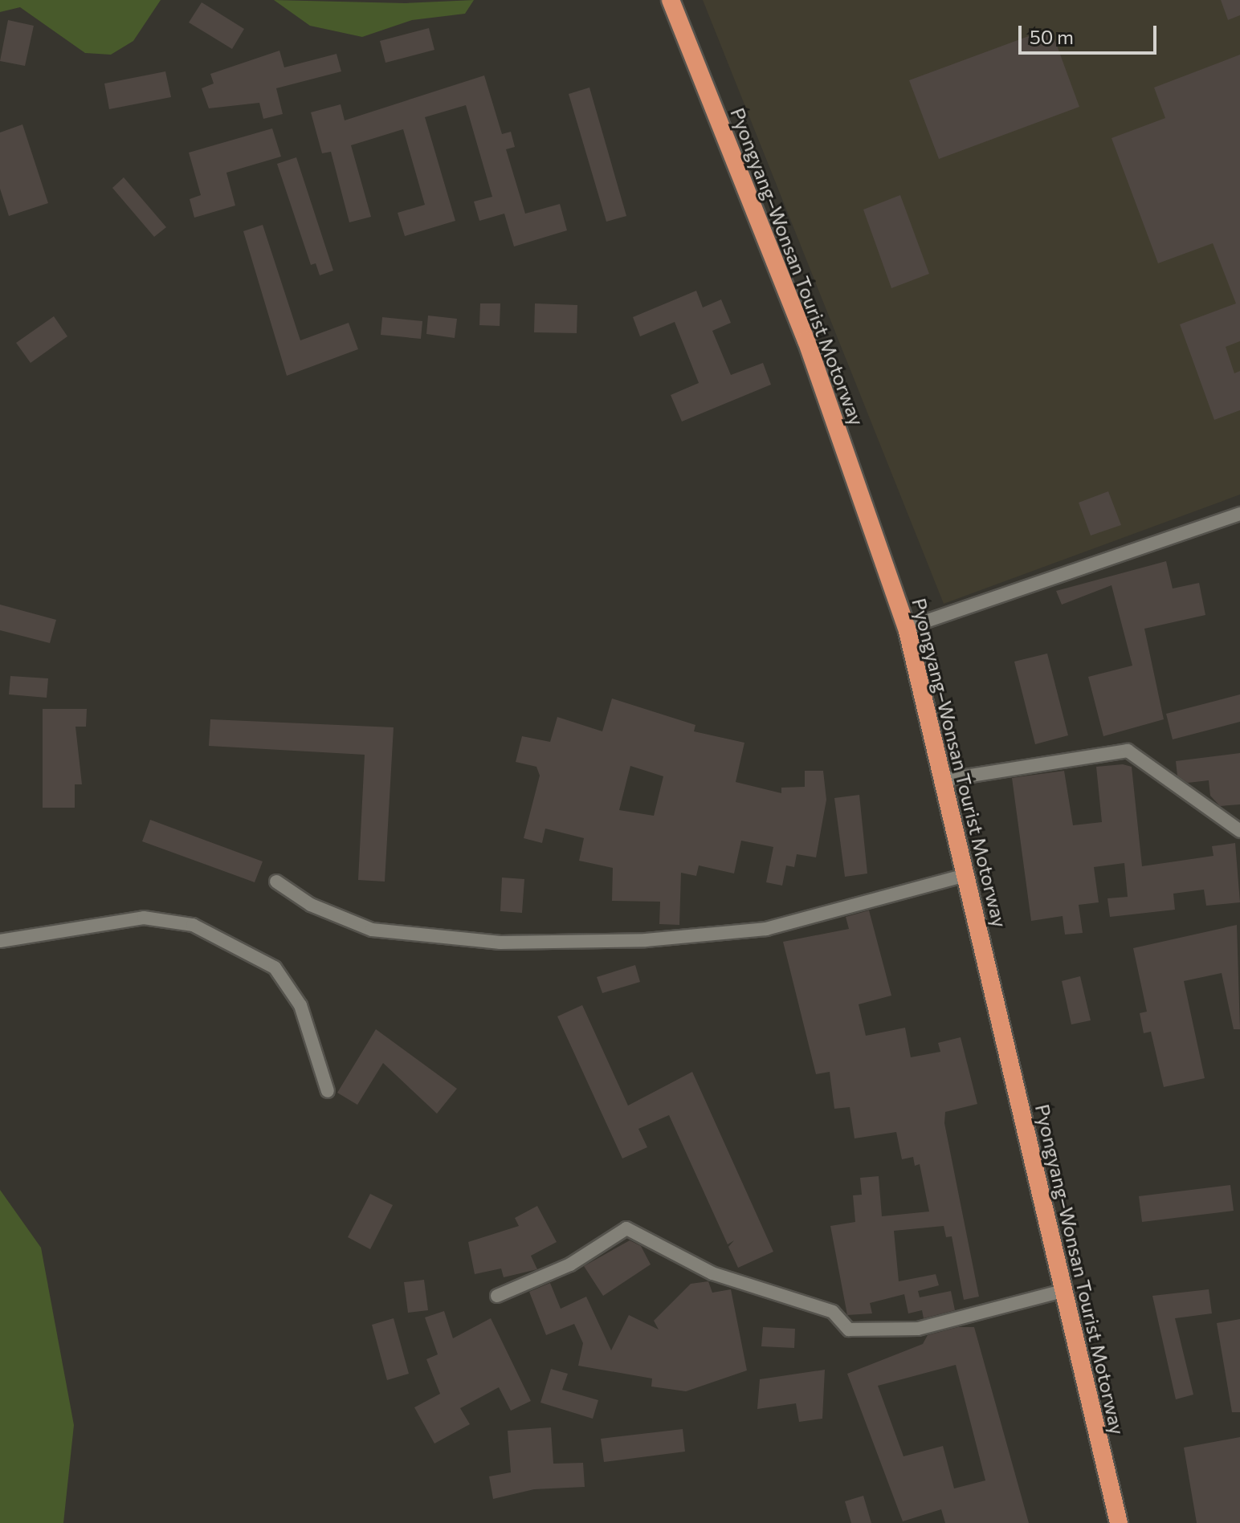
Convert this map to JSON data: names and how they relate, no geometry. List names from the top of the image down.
{
  "streets": {
    "highway": ["Pyongyang–Wonsan Tourist Motorway"]
  },
  "scale_bar": "50 m"
}
